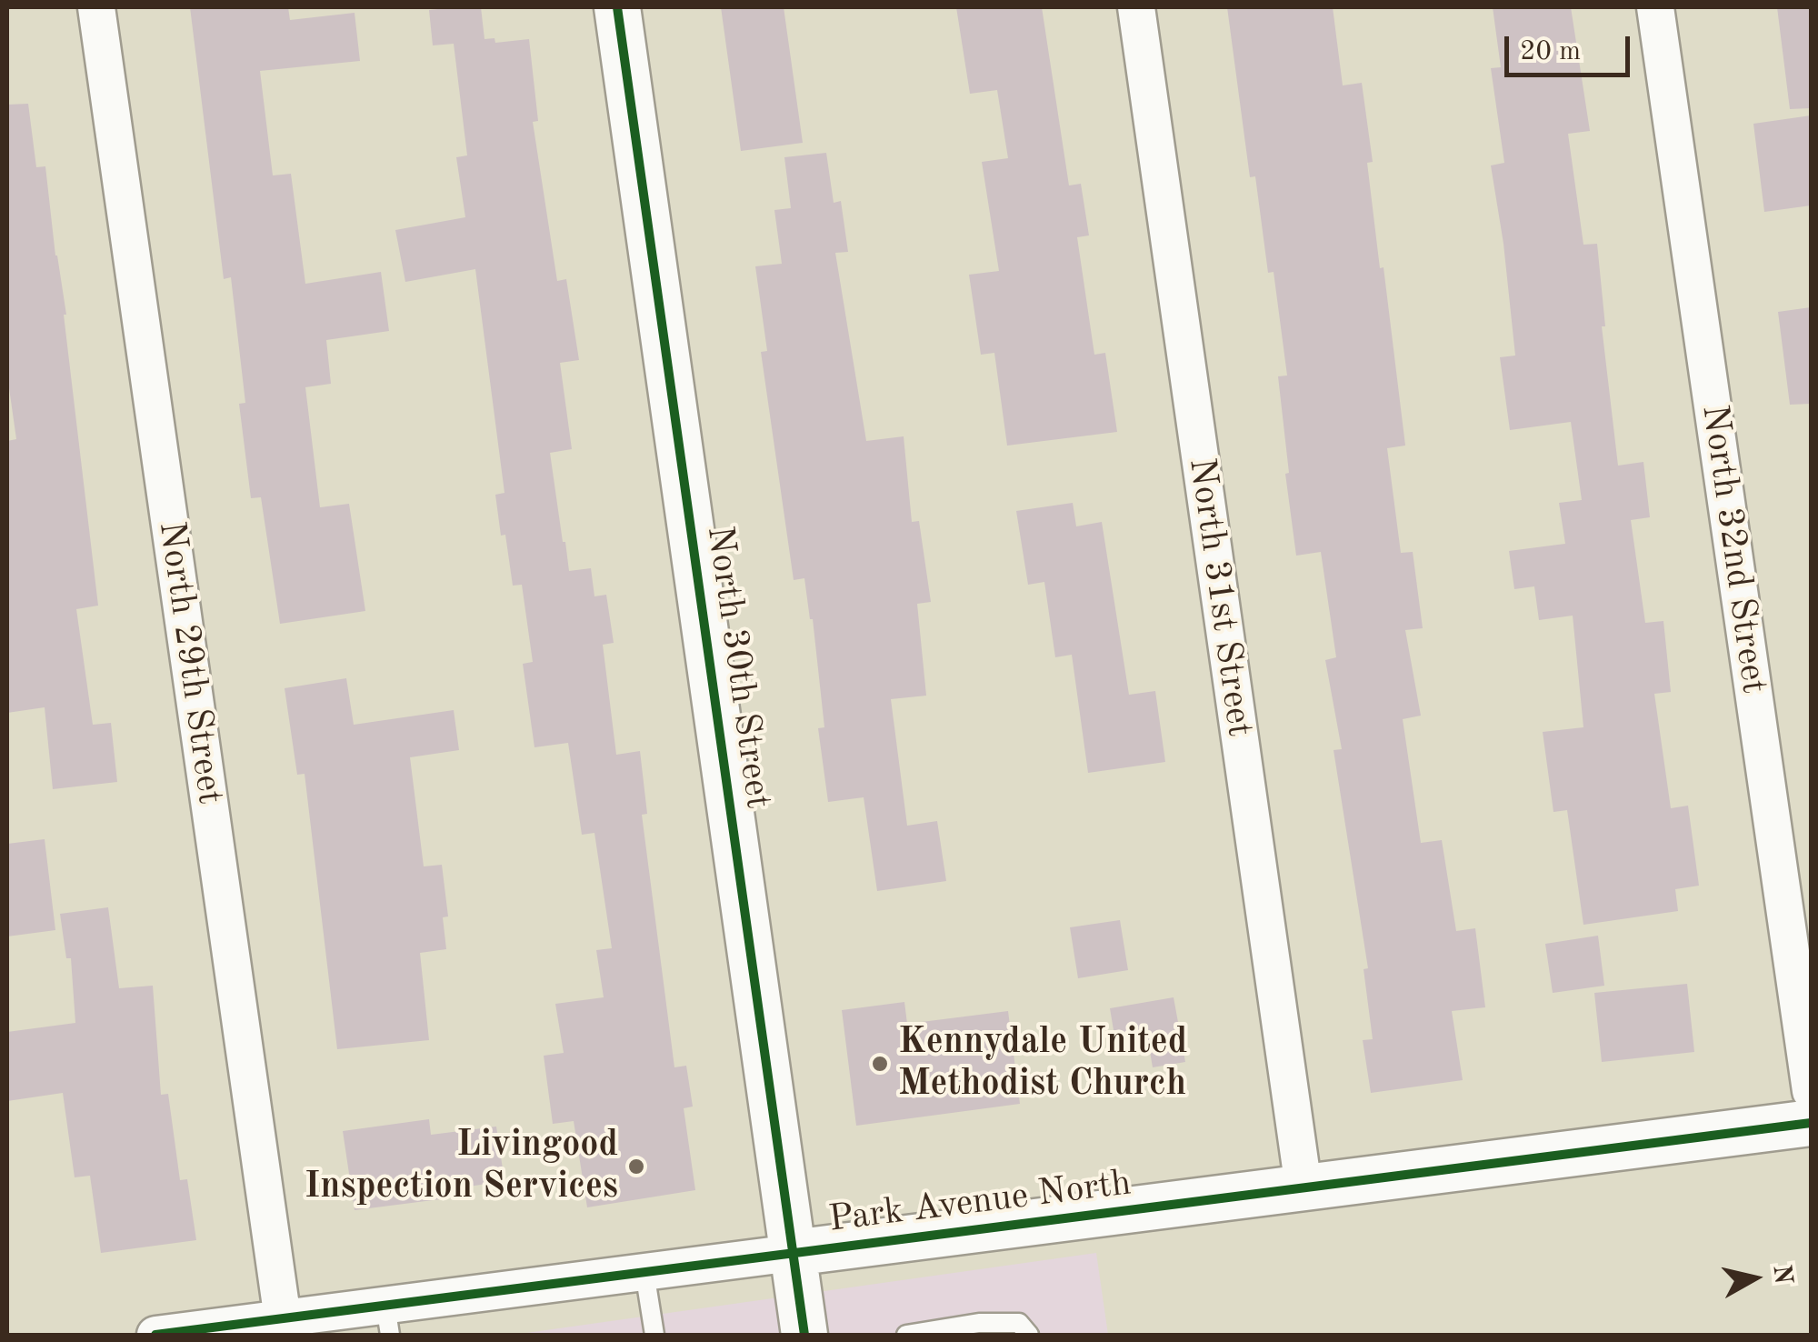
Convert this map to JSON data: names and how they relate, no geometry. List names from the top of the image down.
{
  "streets": {
    "street": [
      "North 32nd Street",
      "North 31st Street",
      "North 29th Street",
      "North 30th Street",
      "Park Avenue North"
    ]
  },
  "crossings": [
    ["North 31st Street", "Park Avenue North"],
    ["North 29th Street", "Park Avenue North"],
    ["North 30th Street", "Park Avenue North"]
  ],
  "places": ["Kennydale United Methodist Church", "Livingood Inspection Services"],
  "scale_bar": "20 m",
  "north": "right"
}
